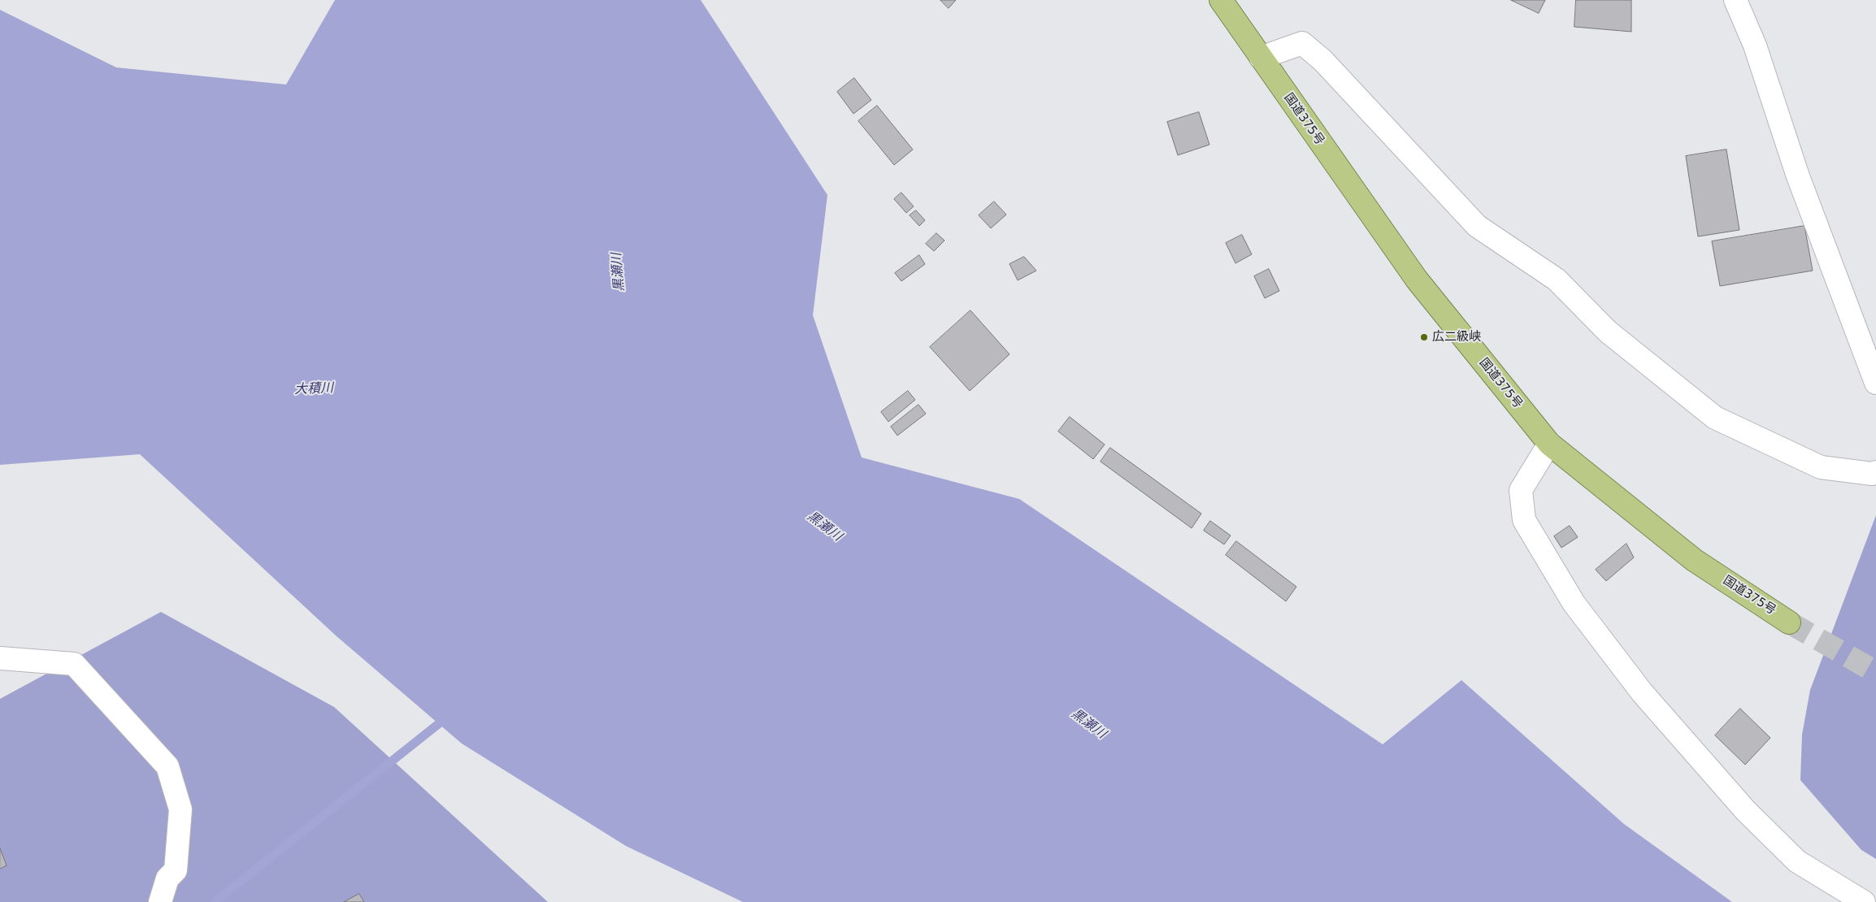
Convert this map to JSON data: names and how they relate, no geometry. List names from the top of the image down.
{
  "streets": {
    "highway": ["国道375号"]
  },
  "water": ["黒瀬川", "大積川"],
  "places": ["広二級峡"]
}
